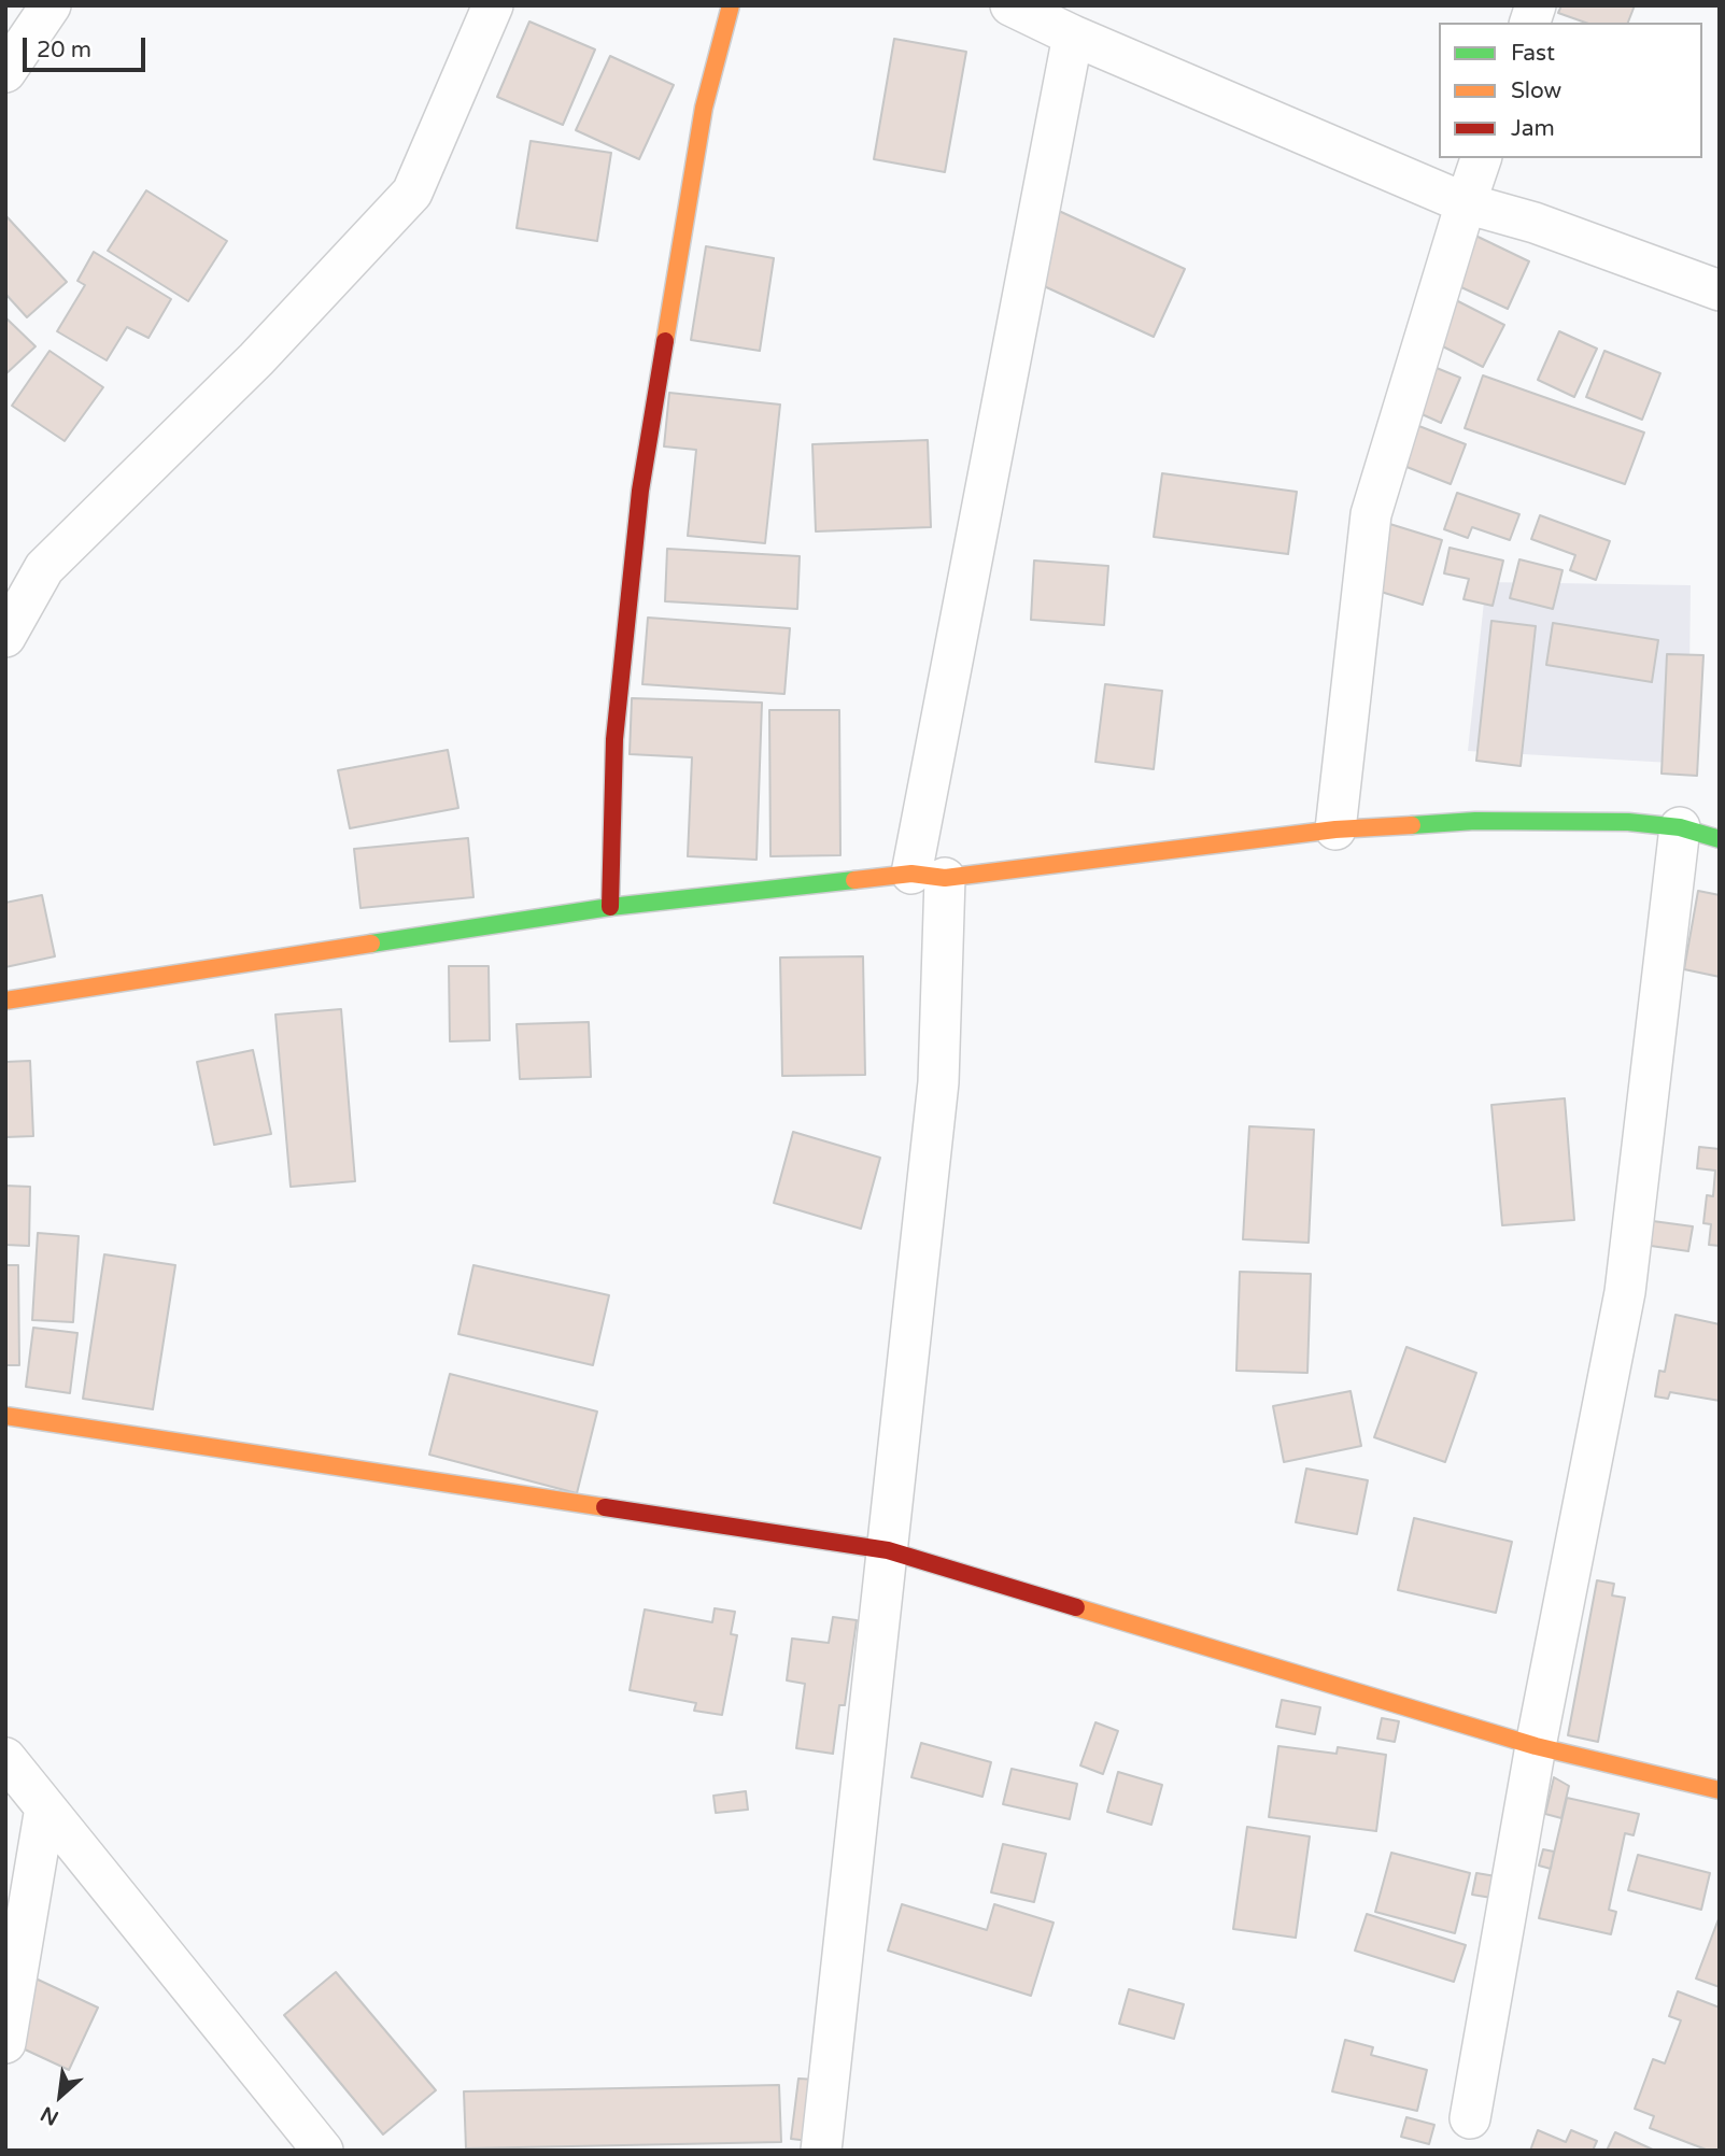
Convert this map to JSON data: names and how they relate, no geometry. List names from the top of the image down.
{
  "legend": ["Fast", "Slow", "Jam"],
  "scale_bar": "20 m",
  "north": "bottom left"
}
